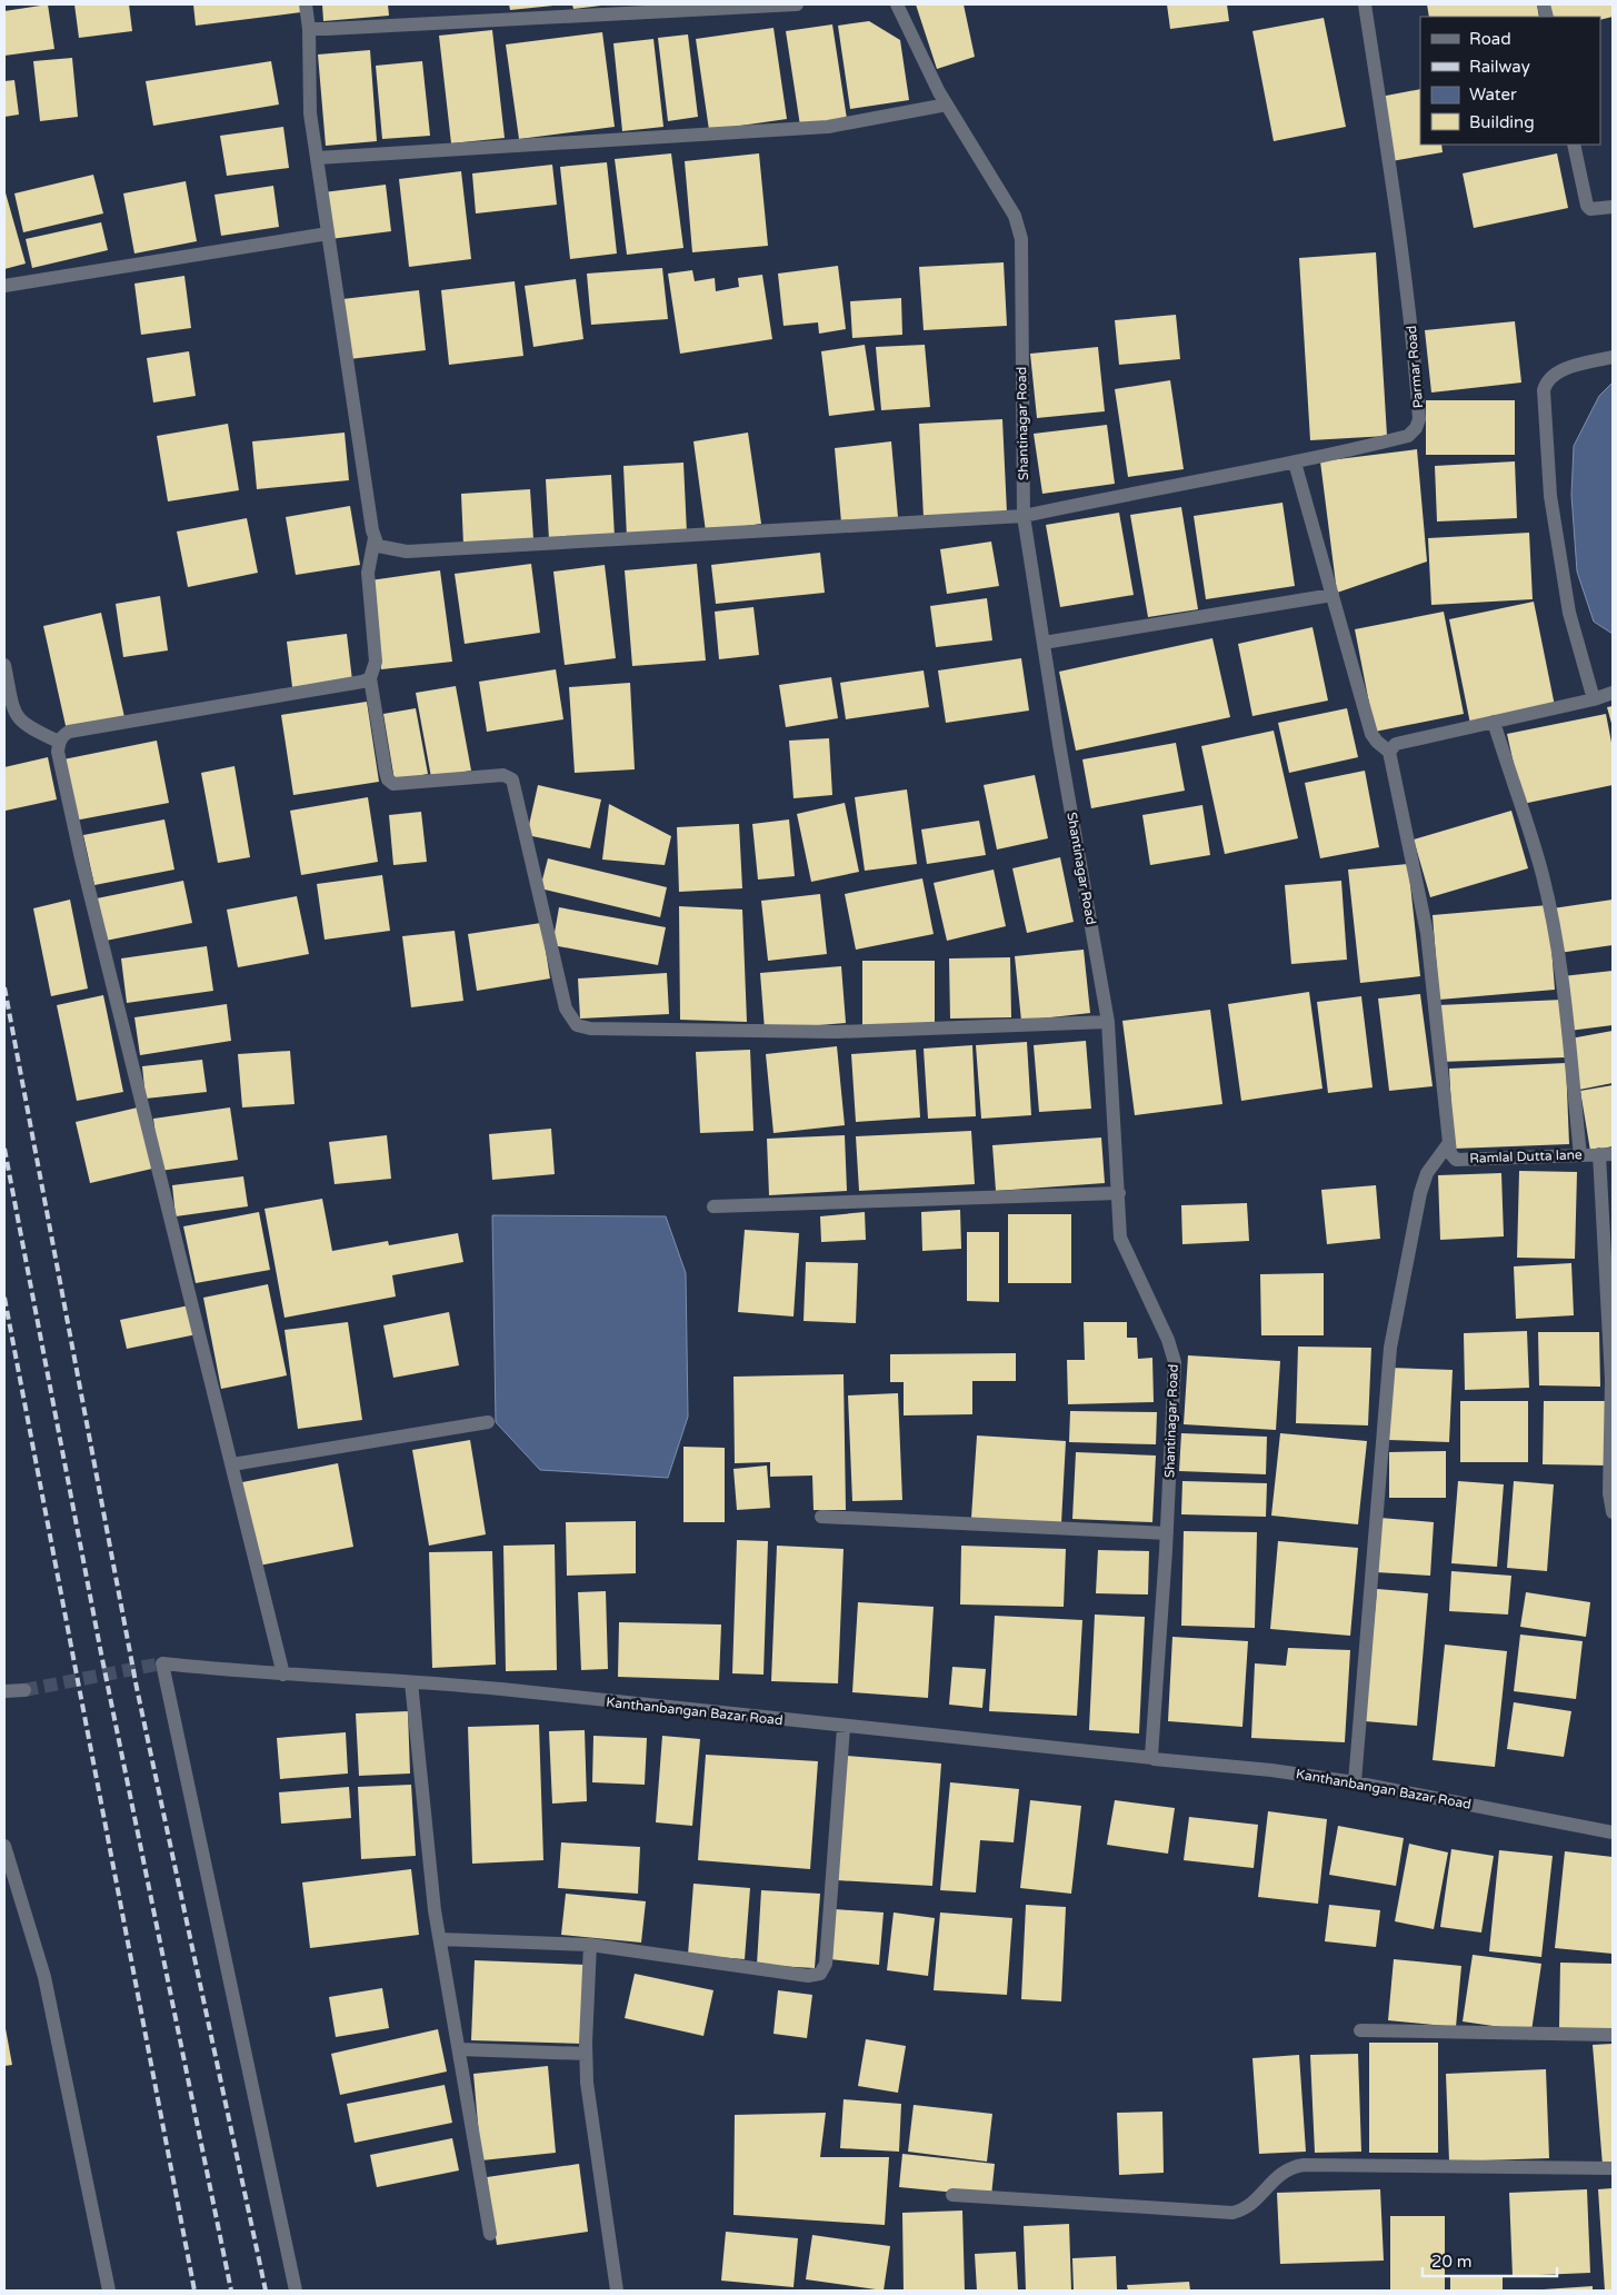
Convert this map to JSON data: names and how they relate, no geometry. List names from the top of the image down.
{
  "streets": {
    "street": [
      "Parmar Road",
      "Shantinagar Road",
      "Ramlal Dutta lane",
      "Kanthanbangan Bazar Road"
    ]
  },
  "crossings": [
    ["Parmar Road", "Shantinagar Road"],
    ["Shantinagar Road", "Kanthanbangan Bazar Road"]
  ],
  "legend": [
    "Road",
    "Railway",
    "Water",
    "Building"
  ],
  "scale_bar": "20 m"
}
